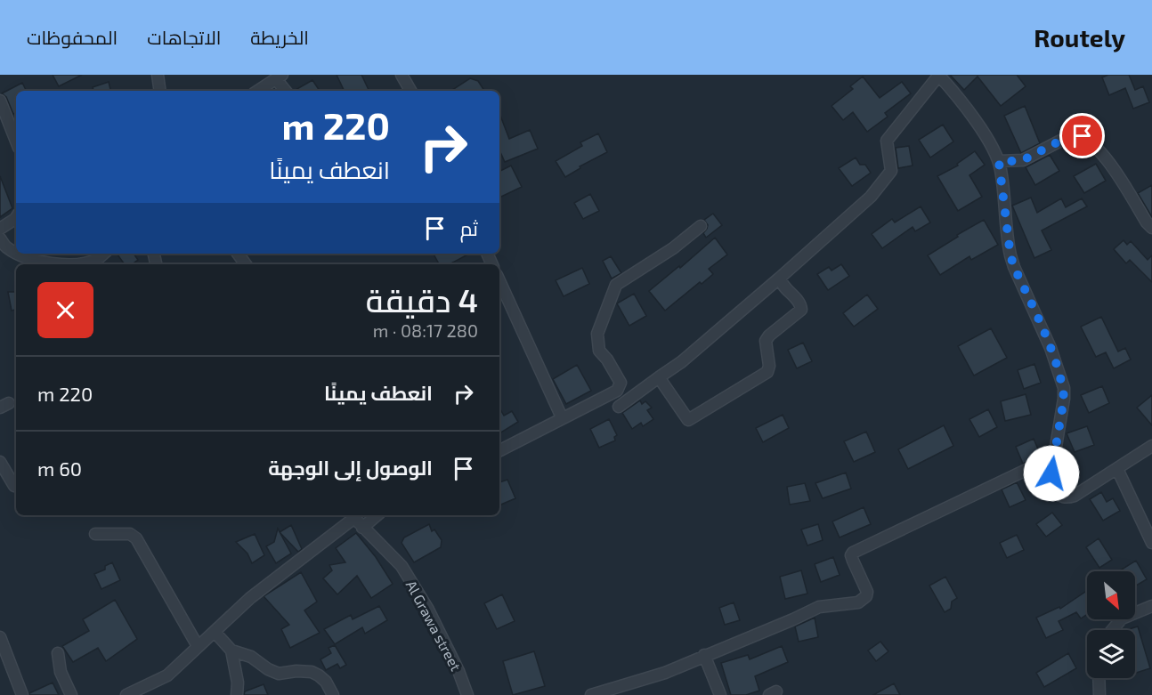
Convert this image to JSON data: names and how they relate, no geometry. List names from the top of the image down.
{
  "streets": {
    "street": ["Al Grawa street"]
  },
  "north": "bottom right",
  "page": {
    "header": "Routely",
    "nav": ["الخريطة", "الاتجاهات", "المحفوظات"],
    "turn": ["220 m", "انعطف يمينًا"],
    "then": "ثم",
    "heading": ["4 دقيقة", "280 m · 08:17"],
    "list": [
      {
        "name": "انعطف يمينًا",
        "value": "220 m"
      },
      {
        "name": "الوصول إلى الوجهة",
        "value": "60 m"
      }
    ]
  }
}
